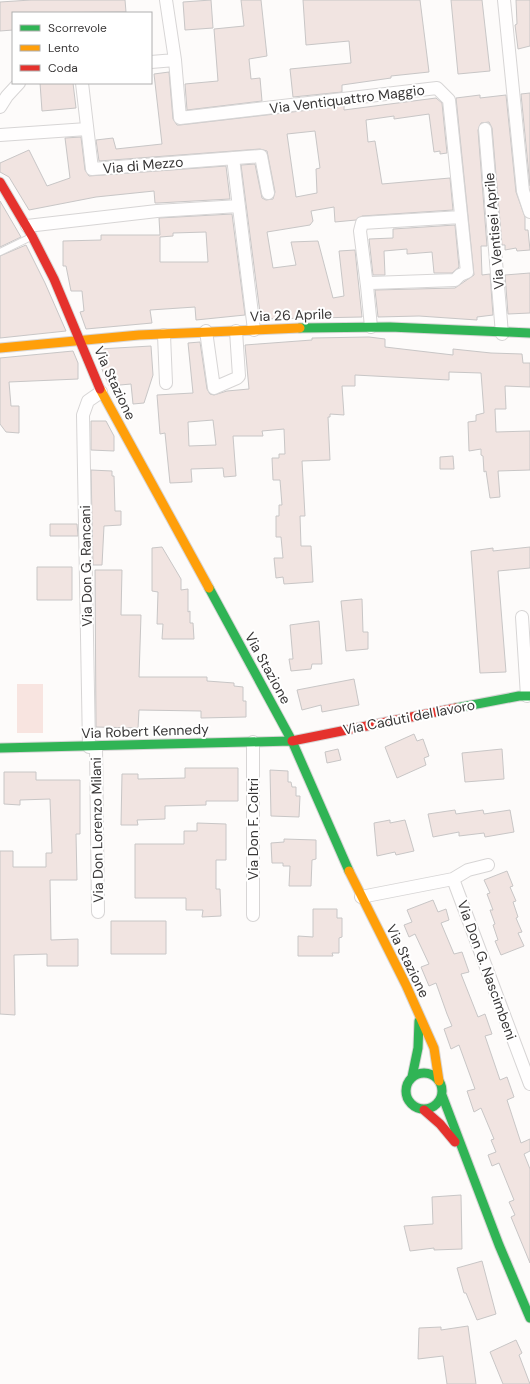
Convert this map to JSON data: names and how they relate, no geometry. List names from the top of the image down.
{
  "streets": {
    "street": [
      "Via Ventiquattro Maggio",
      "Via di Mezzo",
      "Via Ventisei Aprile",
      "Via 26 Aprile",
      "Via Stazione",
      "Via Don G. Rancani",
      "Via Caduti del lavoro",
      "Via Robert Kennedy",
      "Via Don F. Coltri",
      "Via Don Lorenzo Milani",
      "Via Don G. Nascimbeni"
    ]
  },
  "crossings": [
    ["Via Ventisei Aprile", "Via 26 Aprile"],
    ["Via 26 Aprile", "Via Stazione"],
    ["Via Stazione", "Via Don G. Rancani"],
    ["Via Stazione", "Via Caduti del lavoro"],
    ["Via Stazione", "Via Robert Kennedy"],
    ["Via Don G. Rancani", "Via Robert Kennedy"],
    ["Via Don G. Rancani", "Via Don Lorenzo Milani"],
    ["Via Caduti del lavoro", "Via Robert Kennedy"],
    ["Via Robert Kennedy", "Via Don F. Coltri"],
    ["Via Robert Kennedy", "Via Don Lorenzo Milani"]
  ],
  "legend": ["Scorrevole", "Lento", "Coda"]
}
